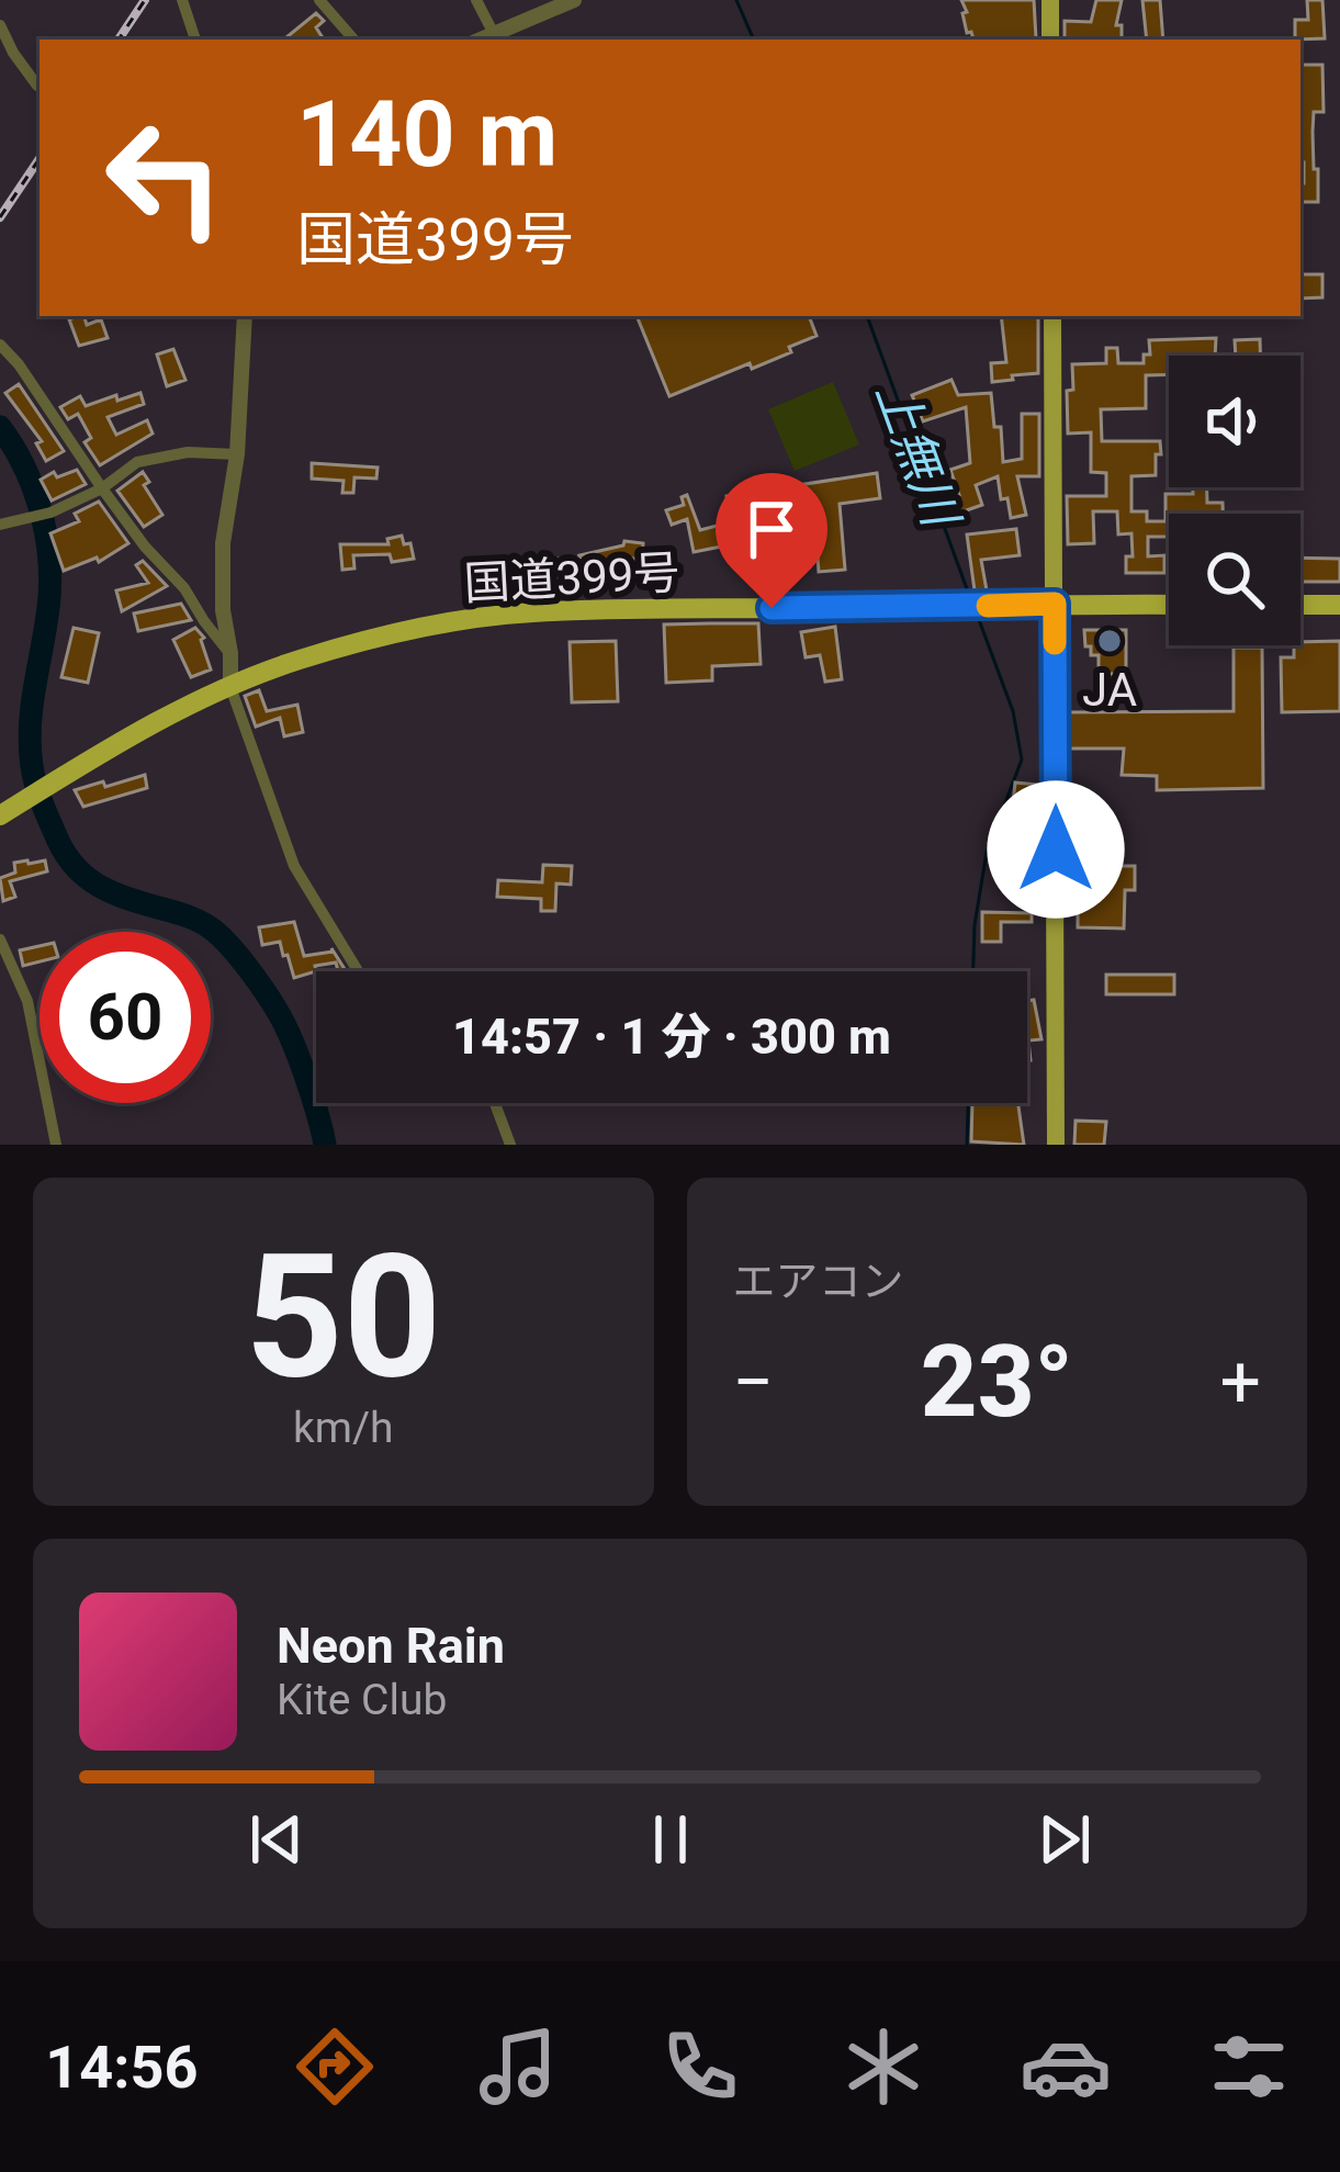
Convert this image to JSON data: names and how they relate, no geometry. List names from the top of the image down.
{
  "streets": {
    "highway": ["国道399号"]
  },
  "water": ["上無川"],
  "places": ["JA"],
  "page": {
    "turn": ["140 m", "国道399号"],
    "limit": "60",
    "trip": "14:57 · 1 分 · 300 m",
    "tile": [
      ["50", "km/h"],
      "エアコン"
    ],
    "heat": ["−", "23°", "+"],
    "song": ["Neon Rain", "Kite Club"],
    "tabs": "14:56"
  }
}
